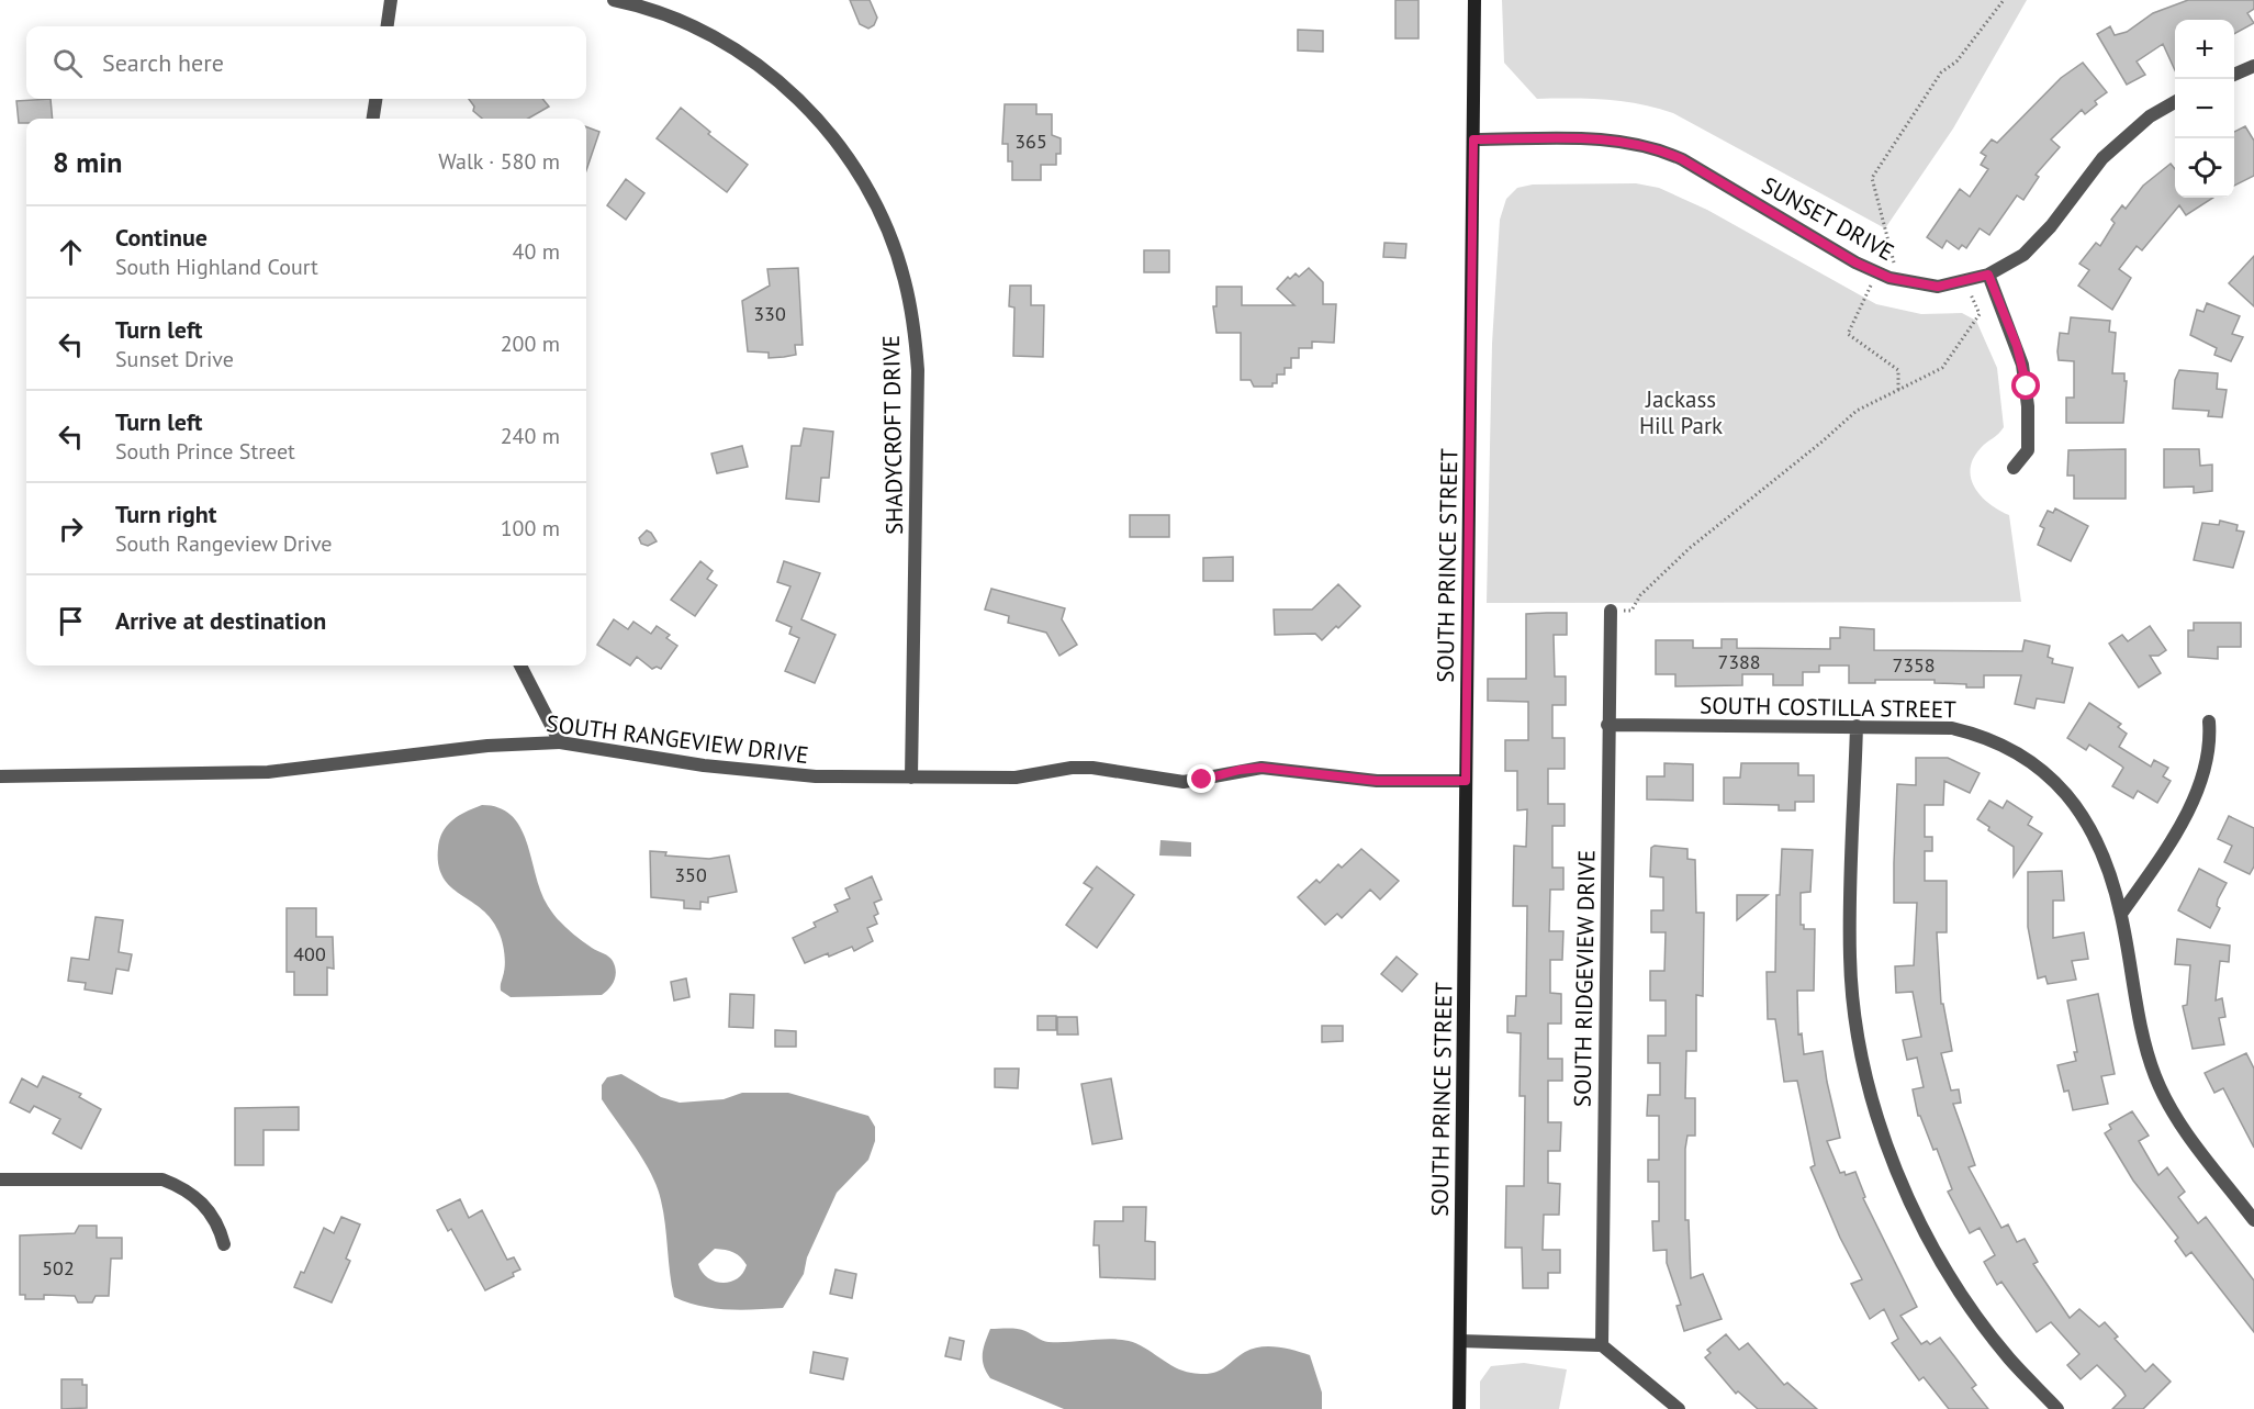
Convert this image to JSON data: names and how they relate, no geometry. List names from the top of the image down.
{
  "streets": {
    "street": [
      "SUNSET DRIVE",
      "SHADYCROFT DRIVE",
      "SOUTH PRINCE STREET",
      "SOUTH COSTILLA STREET",
      "SOUTH RANGEVIEW DRIVE",
      "SOUTH RIDGEVIEW DRIVE"
    ]
  },
  "crossings": [
    ["SUNSET DRIVE", "SOUTH PRINCE STREET"],
    ["SHADYCROFT DRIVE", "SOUTH RANGEVIEW DRIVE"],
    ["SOUTH PRINCE STREET", "SOUTH RANGEVIEW DRIVE"],
    ["SOUTH COSTILLA STREET", "SOUTH RIDGEVIEW DRIVE"]
  ],
  "parks": ["Jackass Hill Park"],
  "house_numbers": [
    "365",
    "330",
    "7388",
    "7358",
    "350",
    "400",
    "502"
  ],
  "page": {
    "map_buttons": ["+", "−"],
    "search": "Search here",
    "heading": ["8 min", "Walk · 580 m"],
    "list": [
      ["Continue", "South Highland Court", "40 m"],
      ["Turn left", "Sunset Drive", "200 m"],
      ["Turn left", "South Prince Street", "240 m"],
      ["Turn right", "South Rangeview Drive", "100 m"],
      "Arrive at destination"
    ]
  }
}
